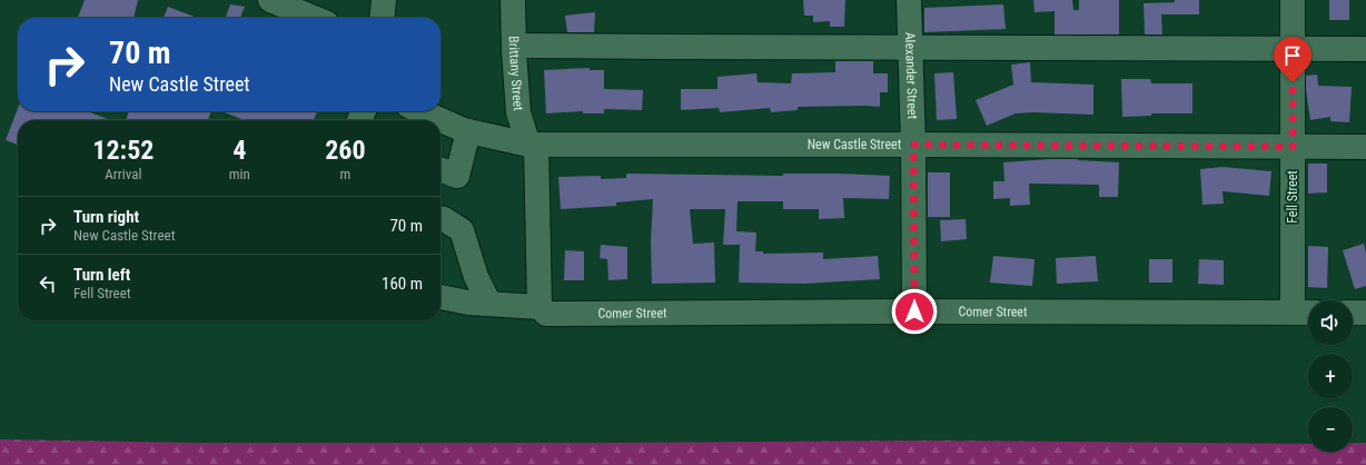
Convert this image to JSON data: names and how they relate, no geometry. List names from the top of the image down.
{
  "streets": {
    "street": [
      "Brittany Street",
      "Alexander Street",
      "New Castle Street",
      "Fell Street",
      "Comer Street"
    ]
  },
  "crossings": [
    ["Brittany Street", "New Castle Street"],
    ["Brittany Street", "Comer Street"],
    ["Alexander Street", "New Castle Street"],
    ["Alexander Street", "Comer Street"],
    ["New Castle Street", "Fell Street"],
    ["Fell Street", "Comer Street"]
  ],
  "page": {
    "turn": ["70 m", "New Castle Street"],
    "eta": [
      "12:52",
      "Arrival",
      "4",
      "min",
      "260",
      "m"
    ],
    "list": [
      {
        "name": "Turn right",
        "note": "New Castle Street",
        "value": "70 m"
      },
      {
        "name": "Turn left",
        "note": "Fell Street",
        "value": "160 m"
      }
    ],
    "map_buttons": ["+", "−"]
  }
}
